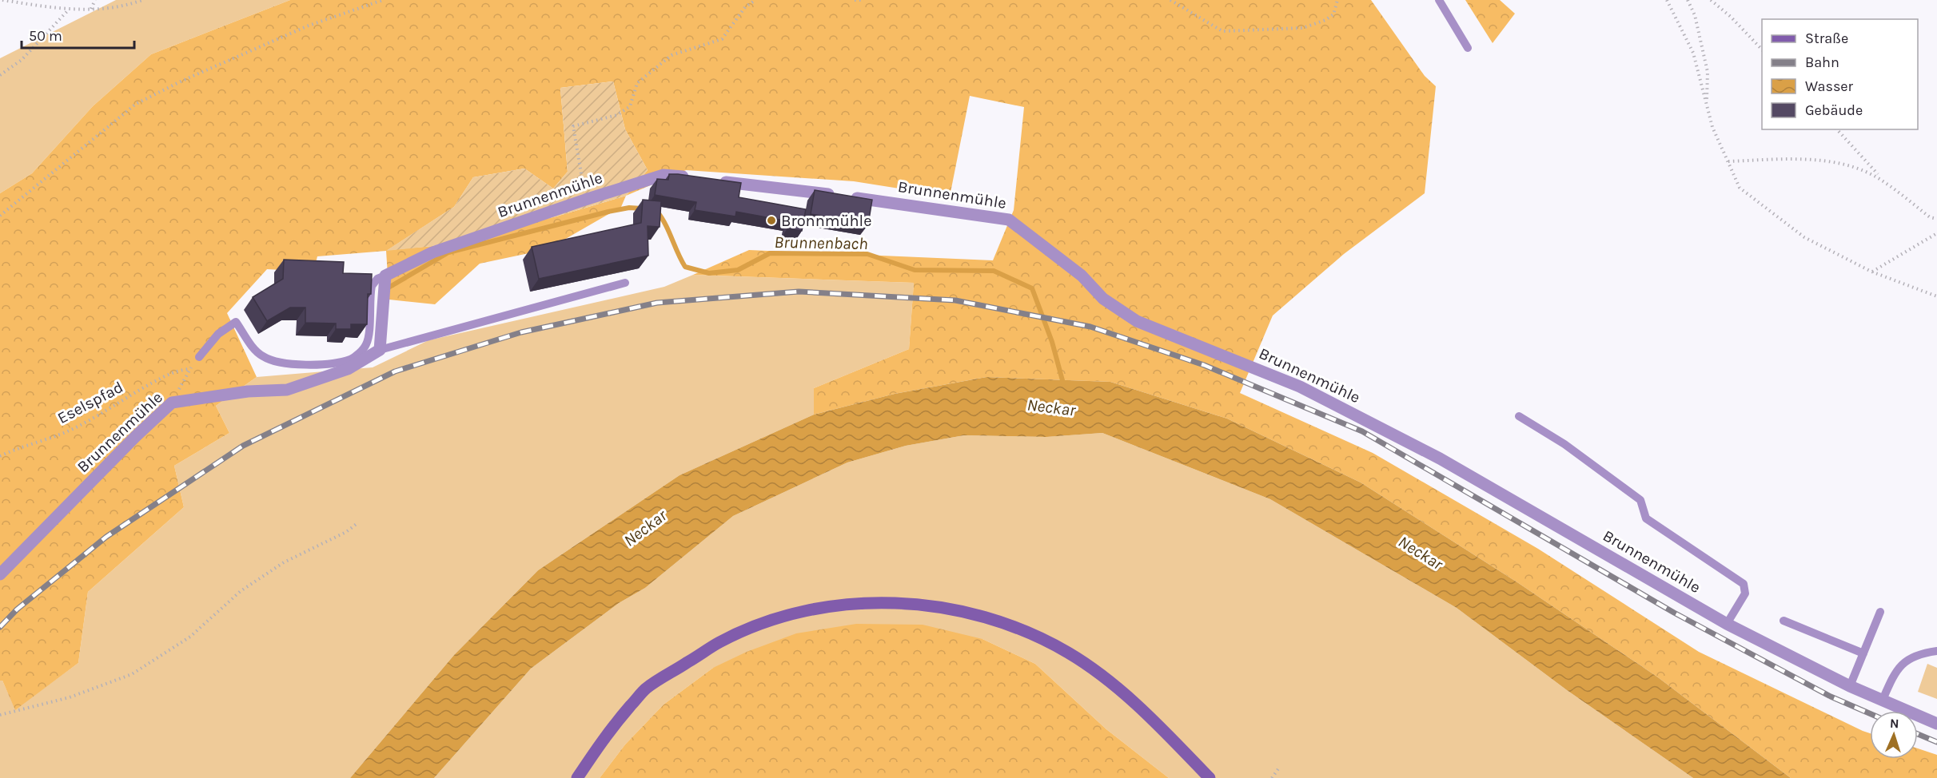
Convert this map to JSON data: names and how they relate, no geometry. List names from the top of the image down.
{
  "streets": {
    "street": ["Brunnenmühle"],
    "path": ["Eselspfad"]
  },
  "water": ["Brunnenbach", "Neckar"],
  "places": ["Bronnmühle"],
  "legend": [
    "Straße",
    "Bahn",
    "Wasser",
    "Gebäude"
  ],
  "scale_bar": "50 m",
  "north": "top"
}
